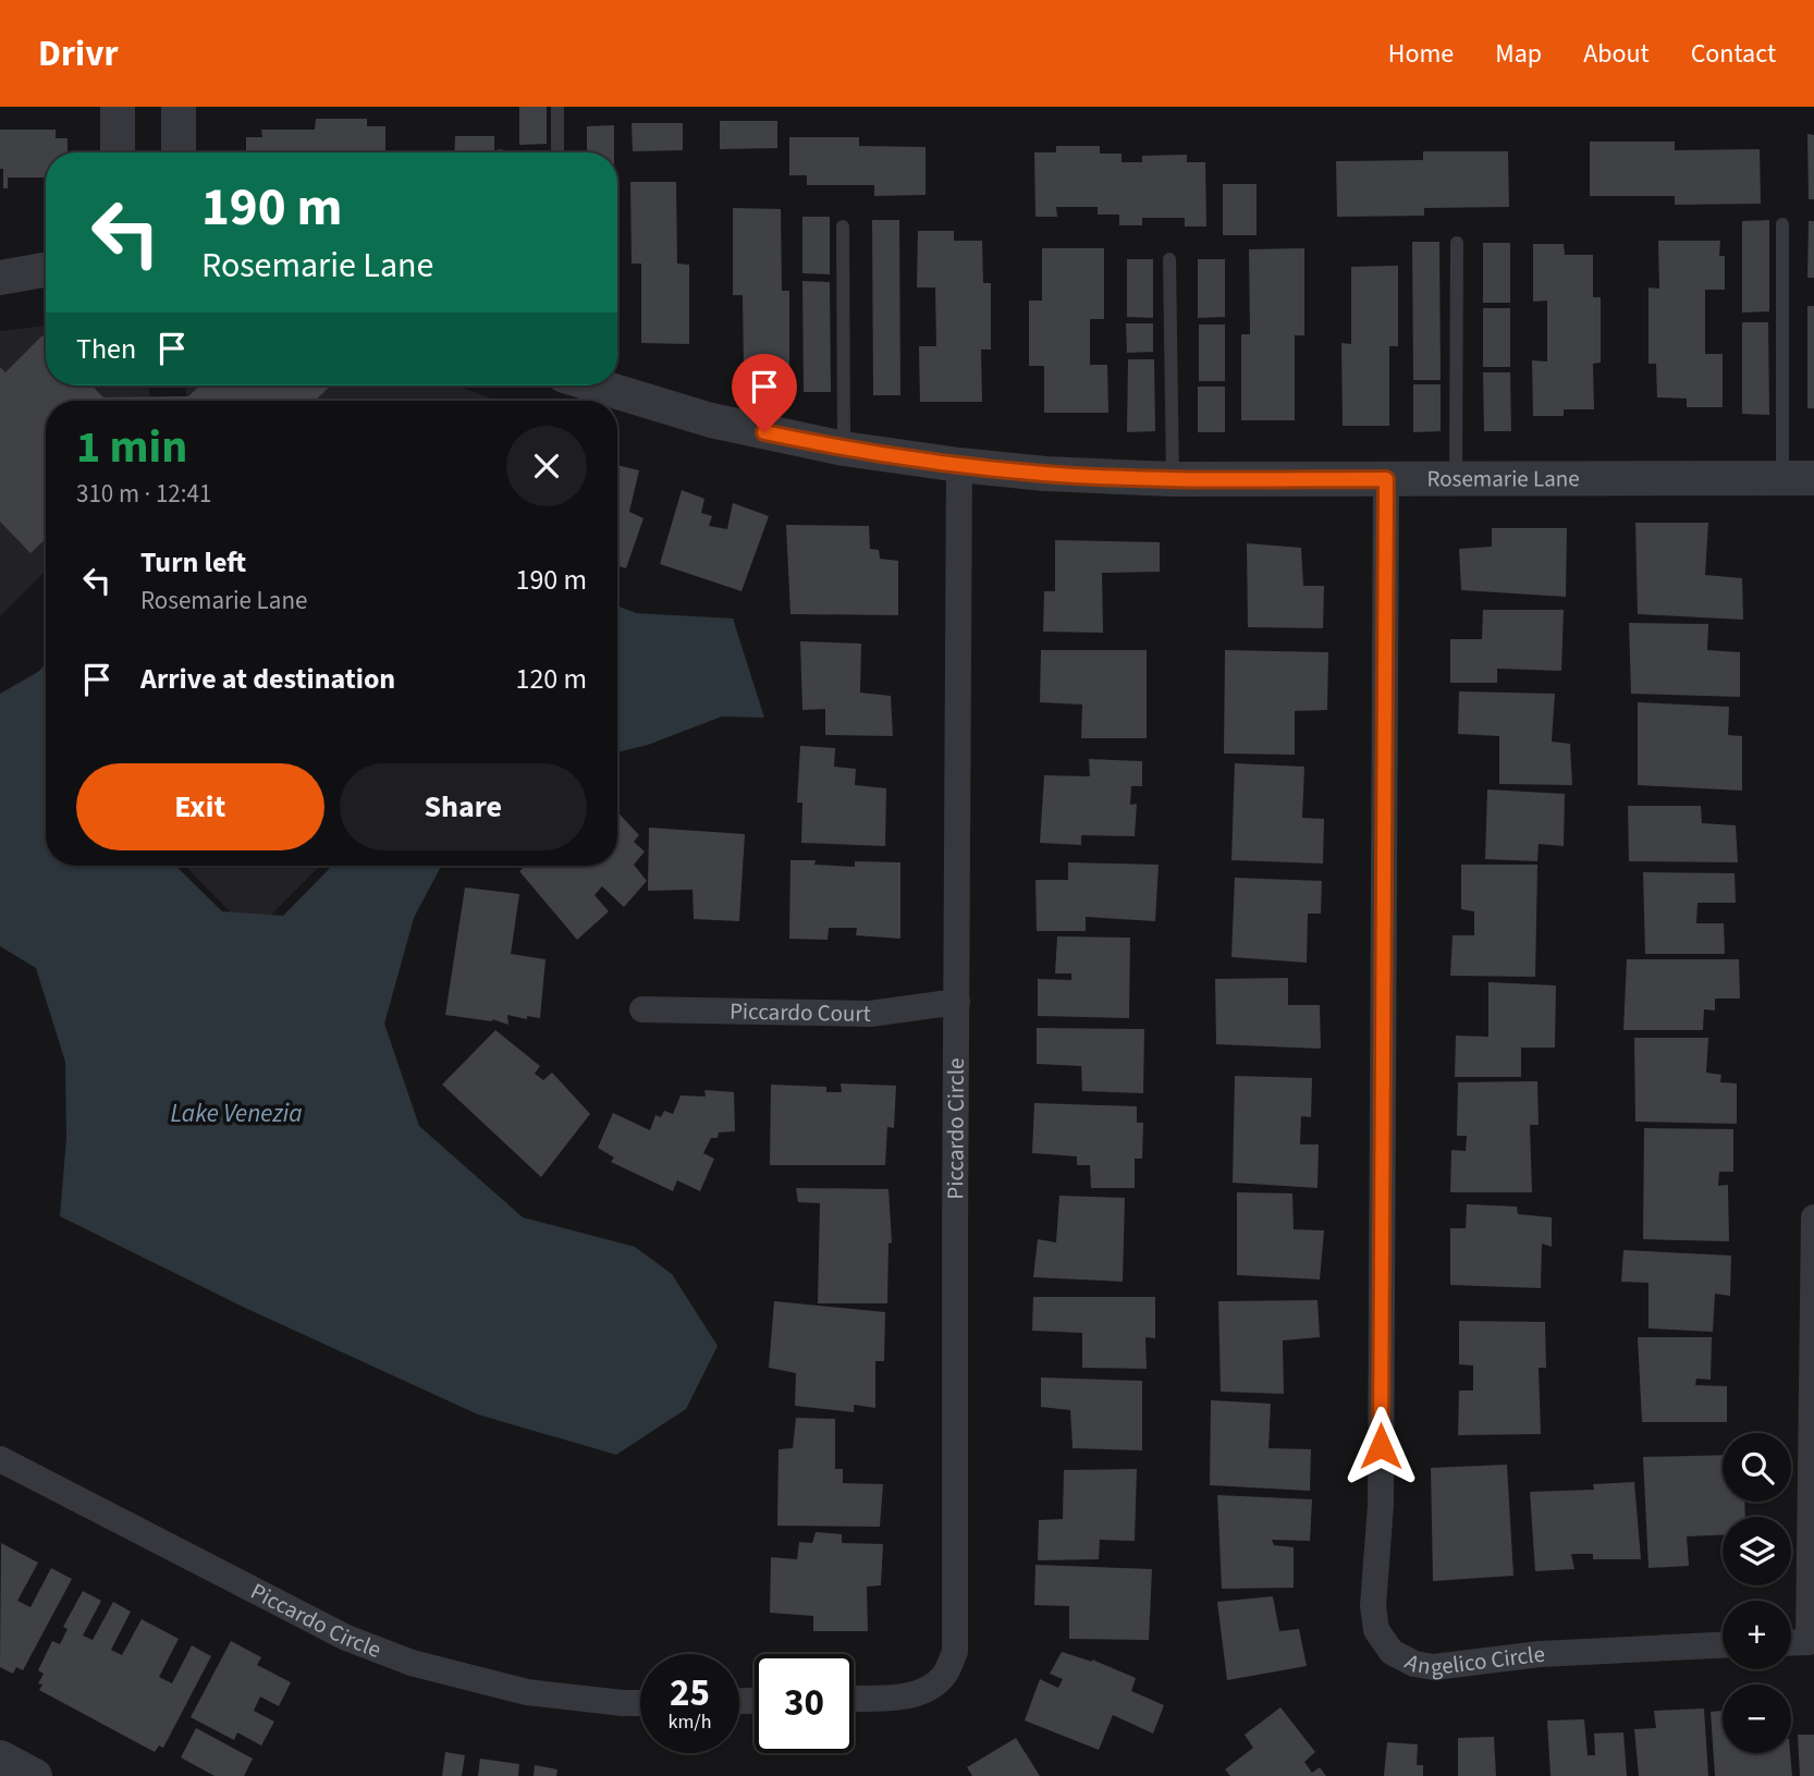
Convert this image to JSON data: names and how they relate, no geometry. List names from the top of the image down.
{
  "streets": {
    "street": [
      "Rosemarie Lane",
      "Piccardo Court",
      "Piccardo Circle",
      "Angelico Circle"
    ]
  },
  "crossings": [
    ["Rosemarie Lane", "Piccardo Circle"],
    ["Rosemarie Lane", "Angelico Circle"],
    ["Piccardo Court", "Piccardo Circle"]
  ],
  "water": ["Lake Venezia"],
  "page": {
    "header": "Drivr",
    "nav": [
      "Home",
      "Map",
      "About",
      "Contact"
    ],
    "turn": ["190 m", "Rosemarie Lane"],
    "then": "Then",
    "heading": ["1 min", "310 m · 12:41"],
    "list": [
      {
        "name": "Turn left",
        "note": "Rosemarie Lane",
        "value": "190 m"
      },
      {
        "name": "Arrive at destination",
        "value": "120 m"
      }
    ],
    "buttons": ["Exit", "Share"],
    "map_buttons": ["+", "−"],
    "speed": "25 km/h",
    "limit": "30"
  }
}
